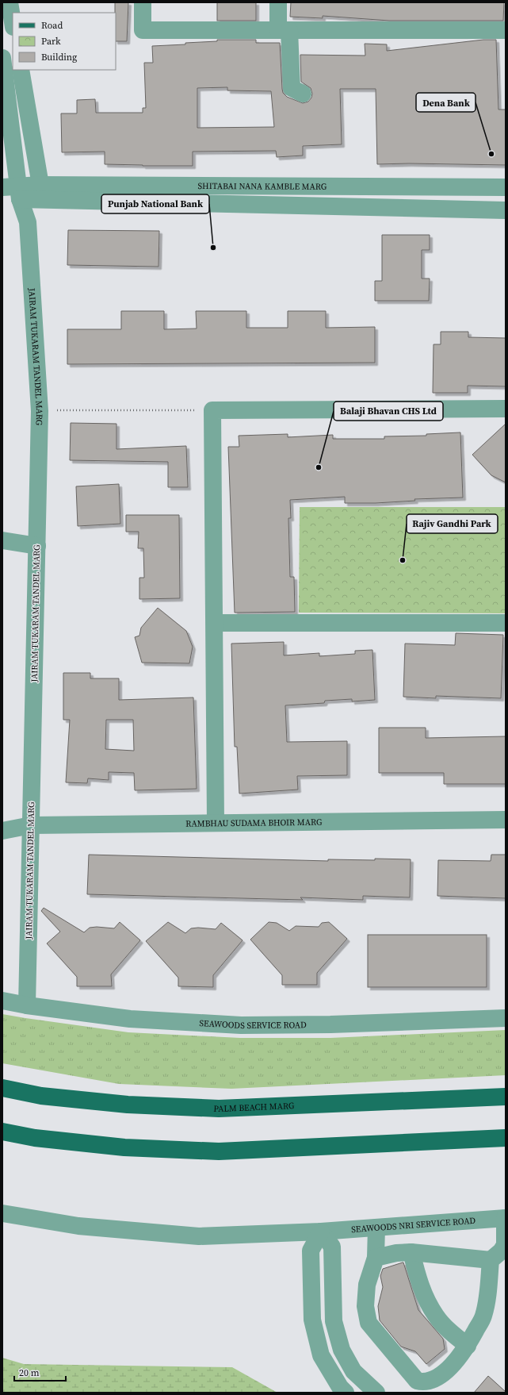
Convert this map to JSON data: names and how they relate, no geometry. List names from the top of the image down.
{
  "streets": {
    "main road": ["PALM BEACH MARG"],
    "street": [
      "SHITABAI NANA KAMBLE MARG",
      "JAIRAM TUKARAM TANDEL MARG",
      "RAMBHAU SUDAMA BHOIR MARG",
      "SEAWOODS SERVICE ROAD",
      "SEAWOODS NRI SERVICE ROAD"
    ]
  },
  "crossings": [
    ["SHITABAI NANA KAMBLE MARG", "JAIRAM TUKARAM TANDEL MARG"],
    ["JAIRAM TUKARAM TANDEL MARG", "RAMBHAU SUDAMA BHOIR MARG"],
    ["JAIRAM TUKARAM TANDEL MARG", "SEAWOODS SERVICE ROAD"]
  ],
  "places": [
    "Dena Bank",
    "Punjab National Bank",
    "Balaji Bhavan CHS Ltd",
    "Rajiv Gandhi Park"
  ],
  "legend": ["Road", "Park", "Building"],
  "scale_bar": "20 m"
}
